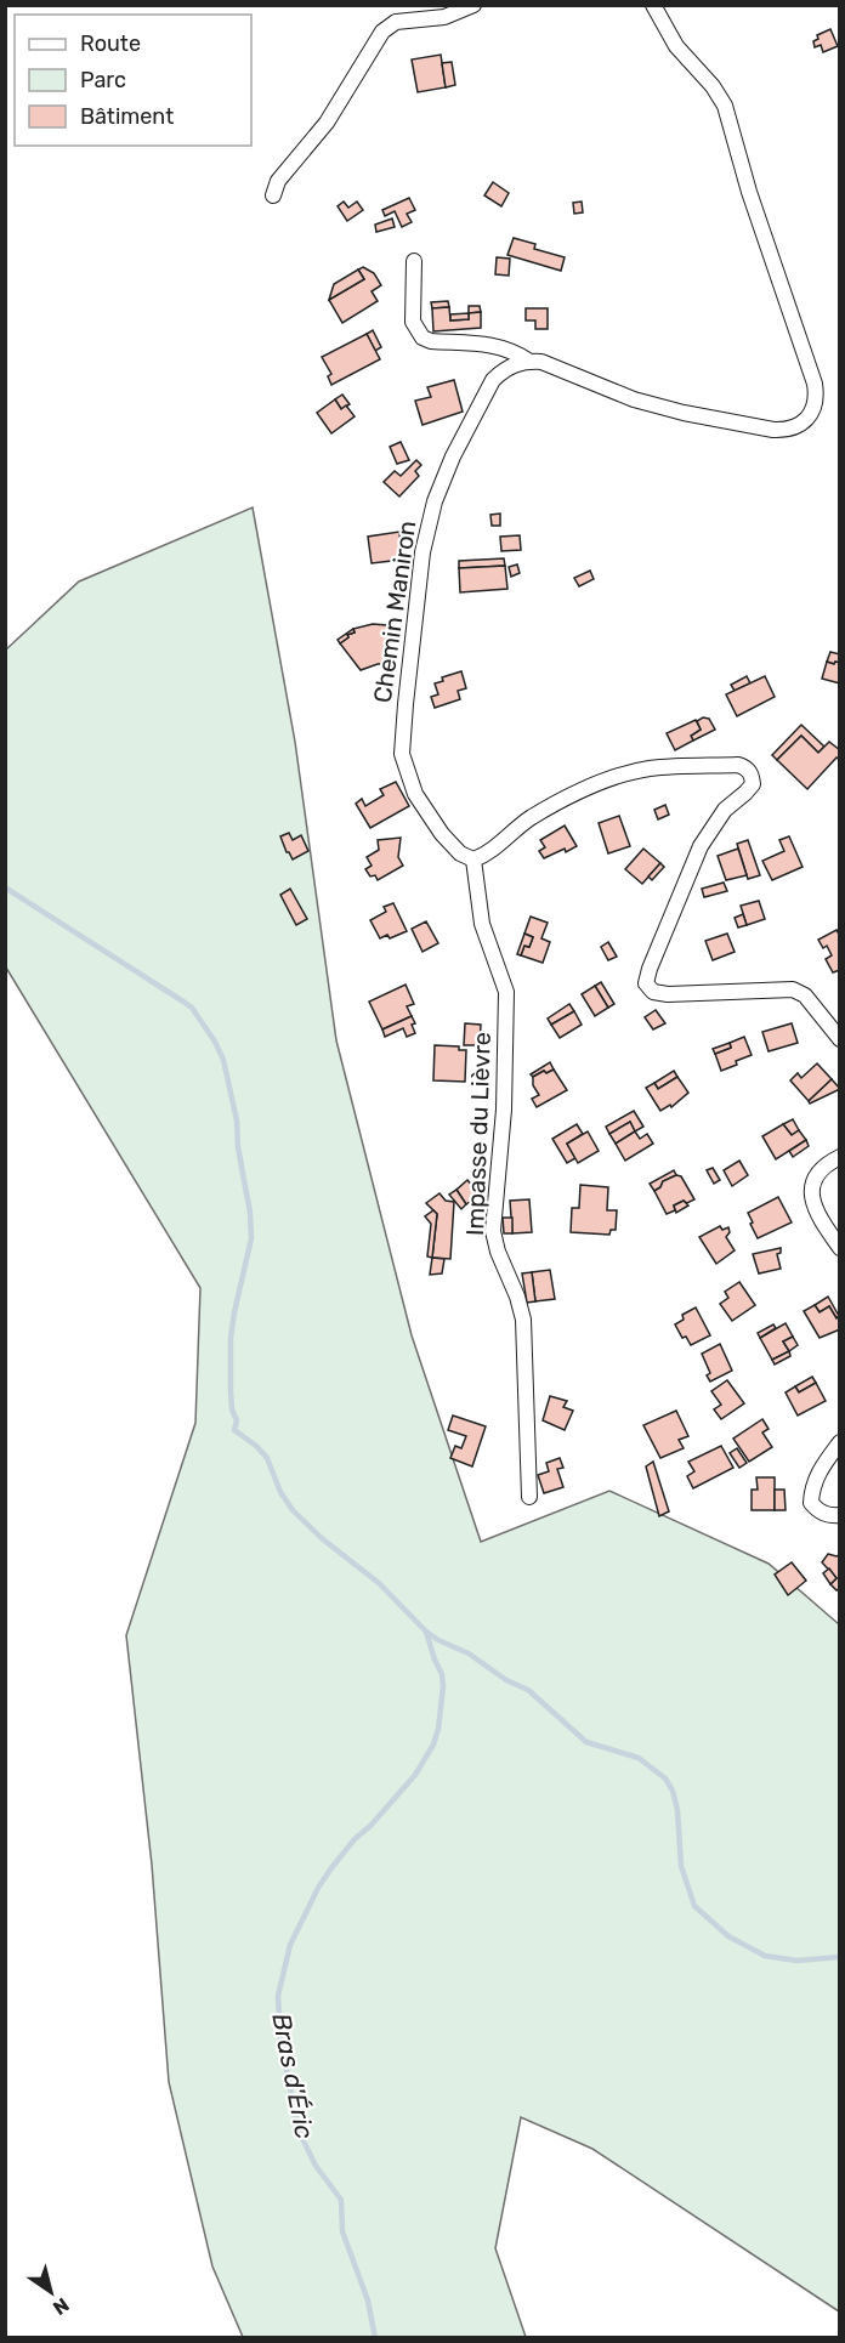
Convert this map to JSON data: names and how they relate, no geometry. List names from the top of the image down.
{
  "streets": {
    "street": ["Chemin Maniron", "Impasse du Lièvre"]
  },
  "crossings": [
    ["Chemin Maniron", "Impasse du Lièvre"]
  ],
  "water": ["Bras d'Éric"],
  "legend": ["Route", "Parc", "Bâtiment"],
  "north": "bottom right"
}
